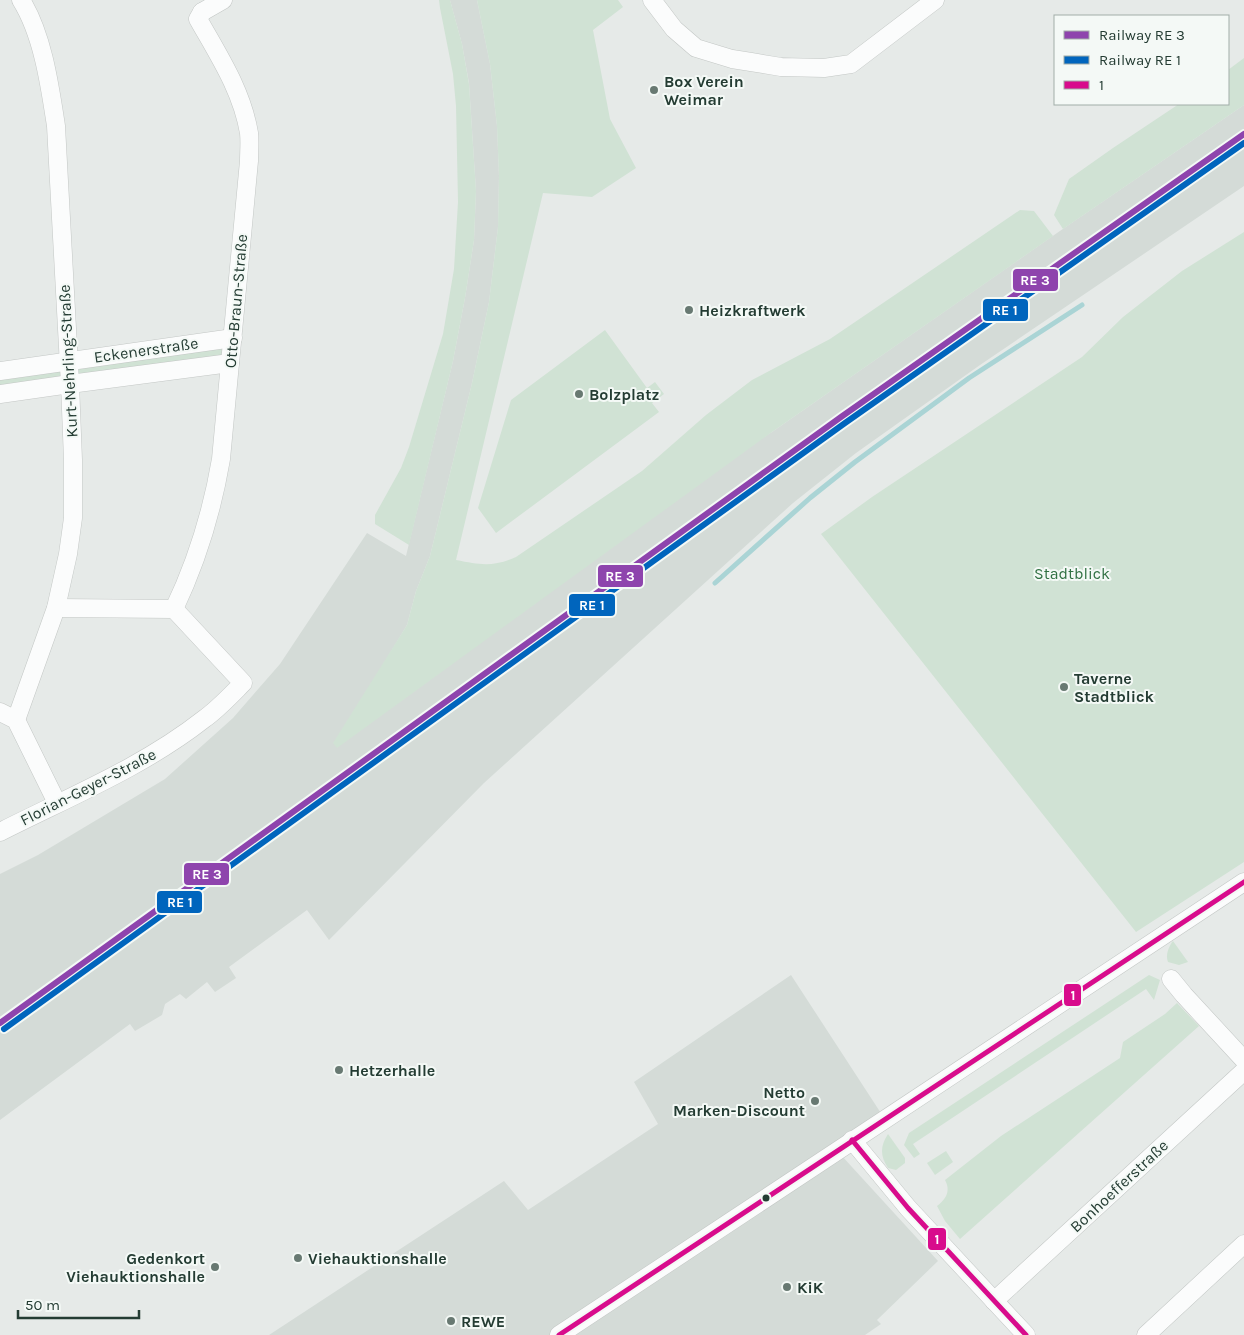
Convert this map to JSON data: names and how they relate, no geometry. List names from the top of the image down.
{
  "streets": {
    "street": [
      "Otto-Braun-Straße",
      "Eckenerstraße",
      "Kurt-Nehrling-Straße",
      "Florian-Geyer-Straße",
      "Bonhoefferstraße"
    ]
  },
  "crossings": [
    ["Otto-Braun-Straße", "Eckenerstraße"],
    ["Otto-Braun-Straße", "Florian-Geyer-Straße"],
    ["Eckenerstraße", "Kurt-Nehrling-Straße"]
  ],
  "parks": ["Stadtblick"],
  "places": [
    "Box Verein Weimar",
    "Heizkraftwerk",
    "Bolzplatz",
    "Taverne Stadtblick",
    "Hetzerhalle",
    "Netto Marken-Discount",
    "Viehauktionshalle",
    "Gedenkort Viehauktionshalle",
    "KiK",
    "REWE"
  ],
  "lines": ["transit line 1"],
  "legend": ["Railway RE 3", "Railway RE 1", "1"],
  "scale_bar": "50 m"
}
